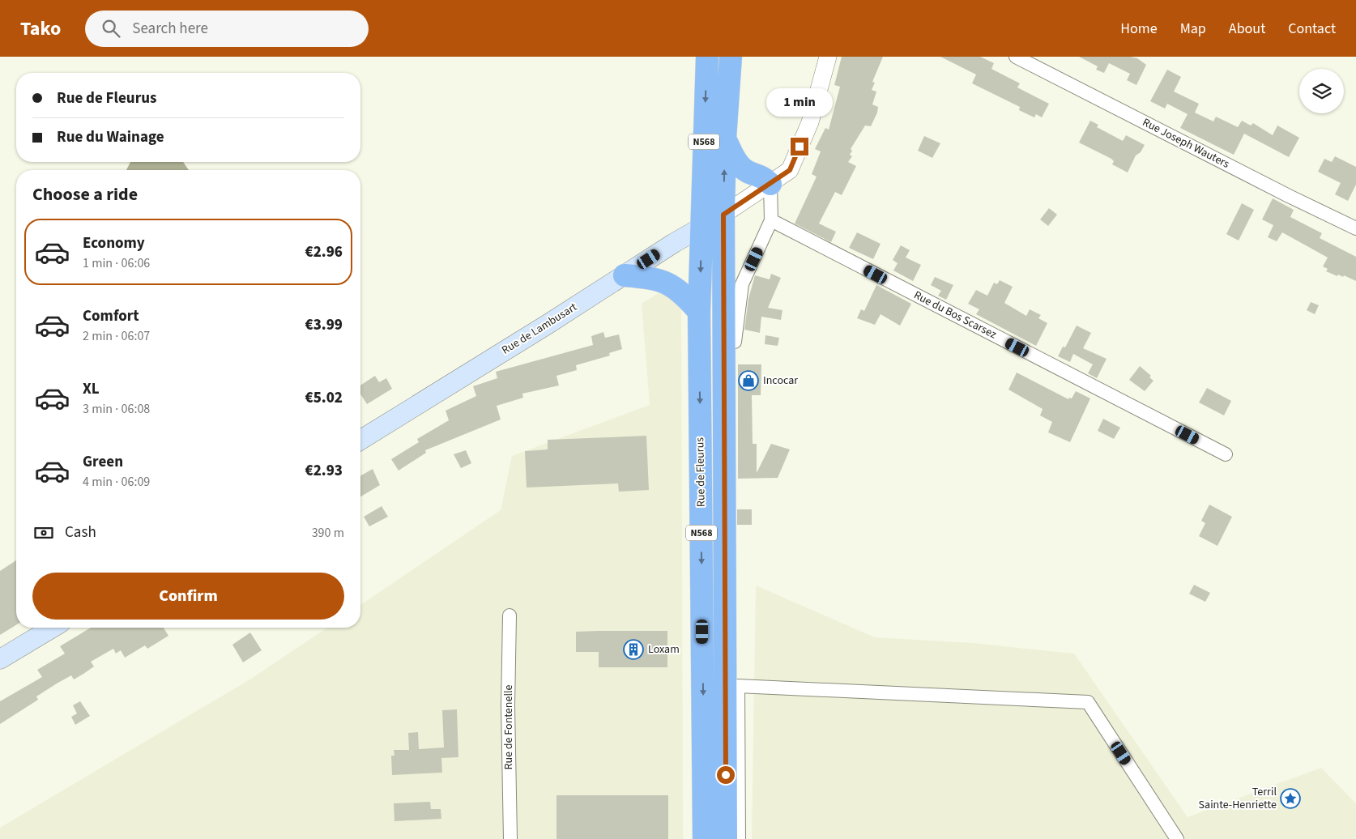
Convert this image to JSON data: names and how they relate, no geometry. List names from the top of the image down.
{
  "streets": {
    "highway": ["N568", "Rue de Fleurus"],
    "main road": ["Rue de Lambusart"],
    "street": ["Rue Joseph Wauters", "Rue du Bos Scarsez", "Rue de Fontenelle"]
  },
  "crossings": [
    ["N568", "Rue de Lambusart"],
    ["N568", "Rue de Fleurus"],
    ["Rue de Lambusart", "Rue de Fleurus"]
  ],
  "places": {
    "shop": ["Incocar"],
    "building": ["Loxam"],
    "place": ["Terril Sainte-Henriette"]
  },
  "page": {
    "header": "Tako",
    "search": "Search here",
    "nav": [
      "Home",
      "Map",
      "About",
      "Contact"
    ],
    "banner": ["Rue de Fleurus", "Rue du Wainage"],
    "bubble": "1 min",
    "heading": "Choose a ride",
    "list": [
      {
        "name": "Economy",
        "note": "1 min · 06:06",
        "value": "€2.96"
      },
      {
        "name": "Comfort",
        "note": "2 min · 06:07",
        "value": "€3.99"
      },
      {
        "name": "XL",
        "note": "3 min · 06:08",
        "value": "€5.02"
      },
      {
        "name": "Green",
        "note": "4 min · 06:09",
        "value": "€2.93"
      }
    ],
    "pay": ["Cash", "390 m"],
    "buttons": "Confirm"
  }
}
